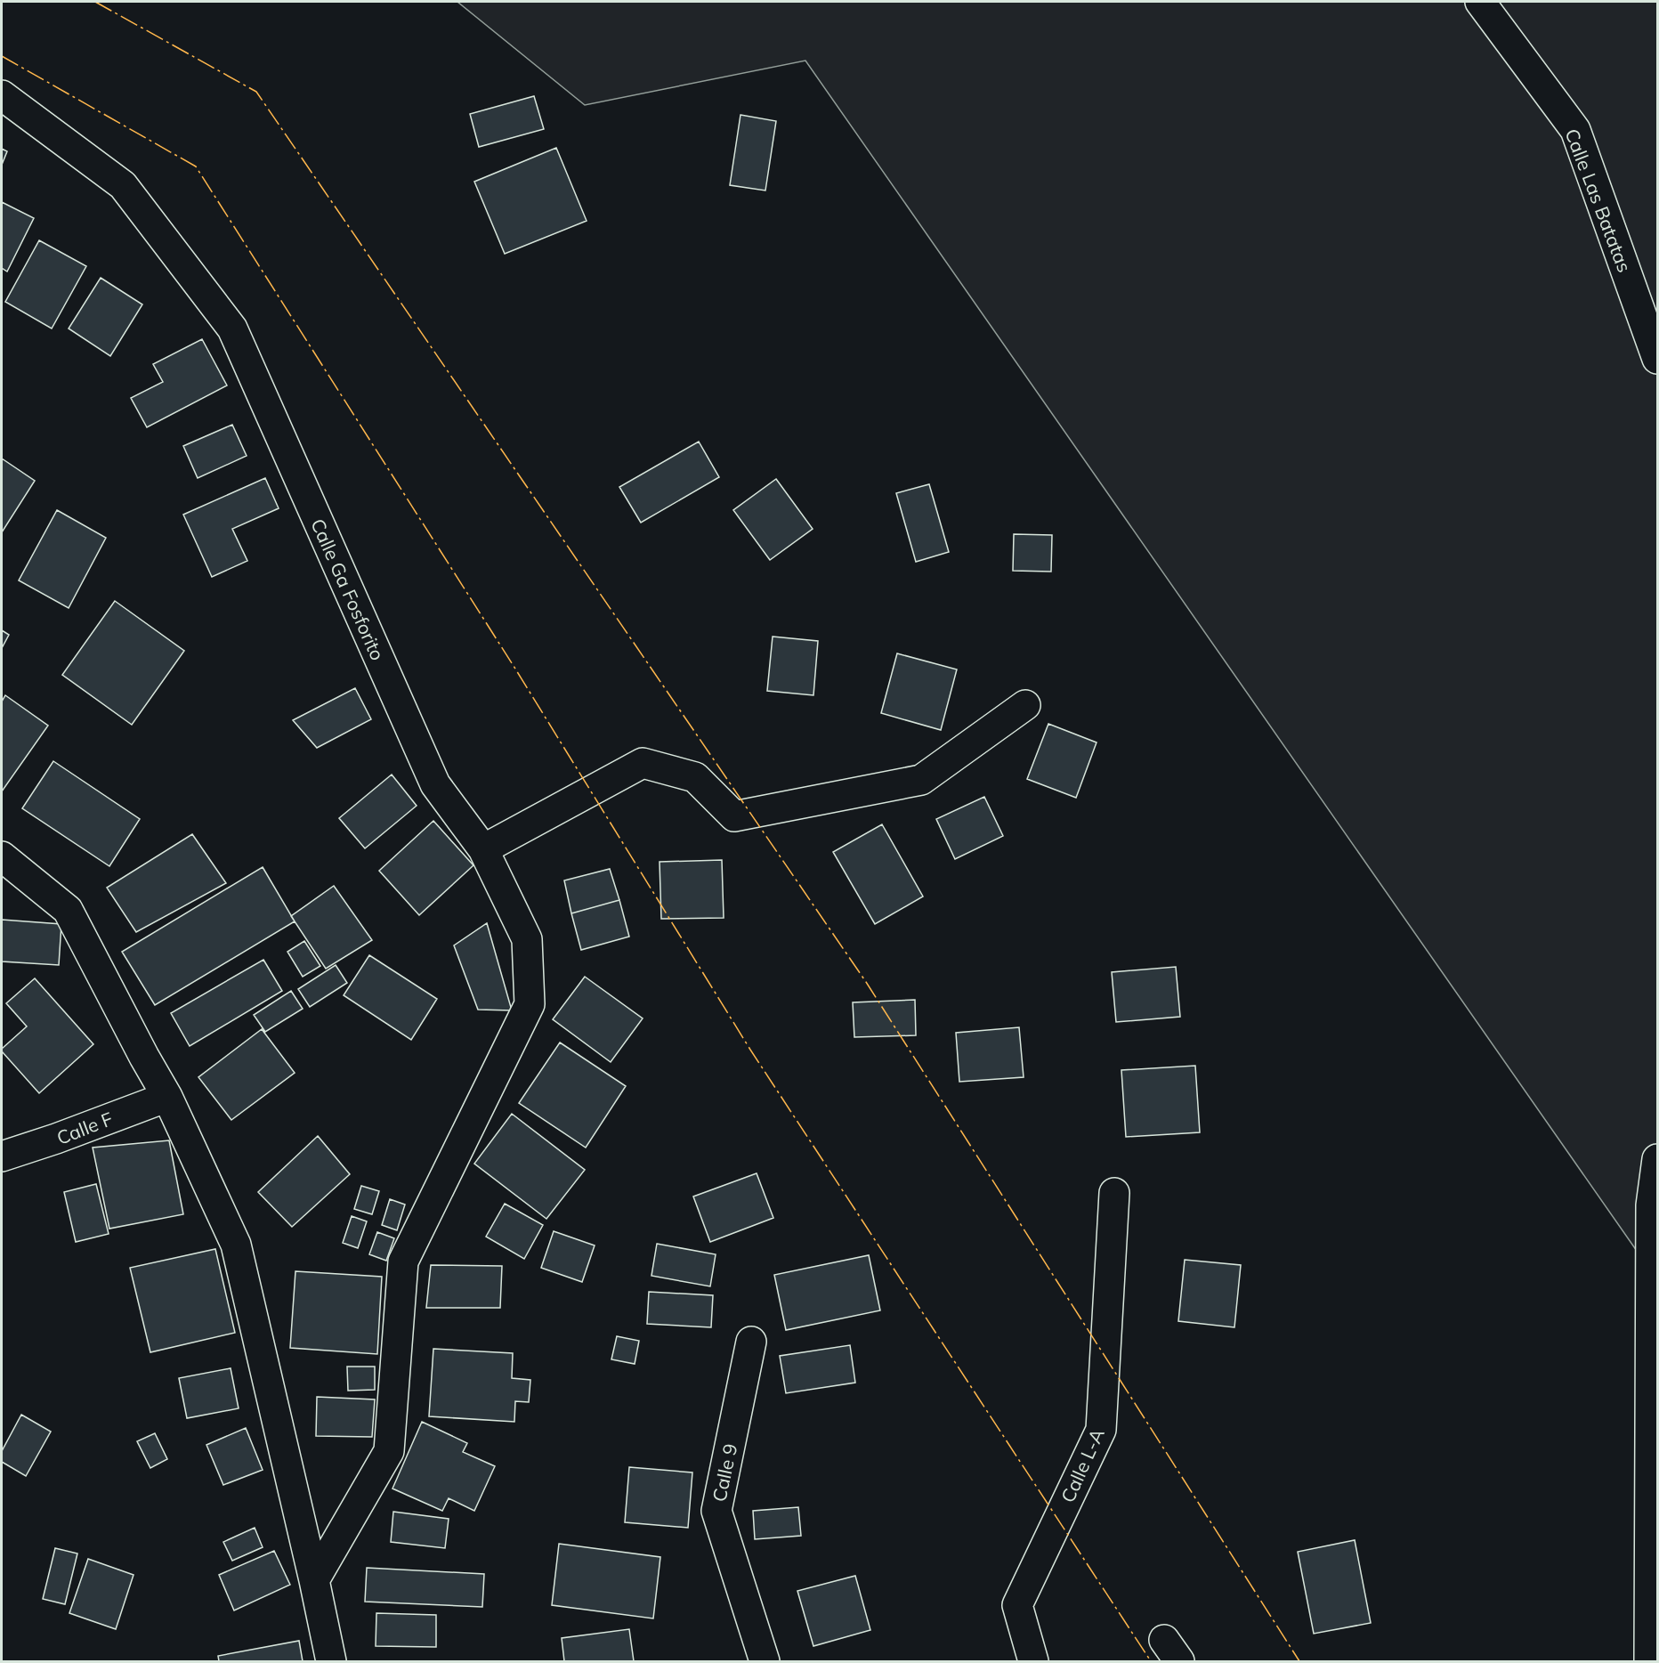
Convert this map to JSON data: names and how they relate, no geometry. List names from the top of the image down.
{
  "streets": {
    "street": [
      "Calle Las Batatas",
      "Calle Ga Fosforito",
      "Calle F",
      "Calle L-A",
      "Calle 9"
    ]
  }
}
